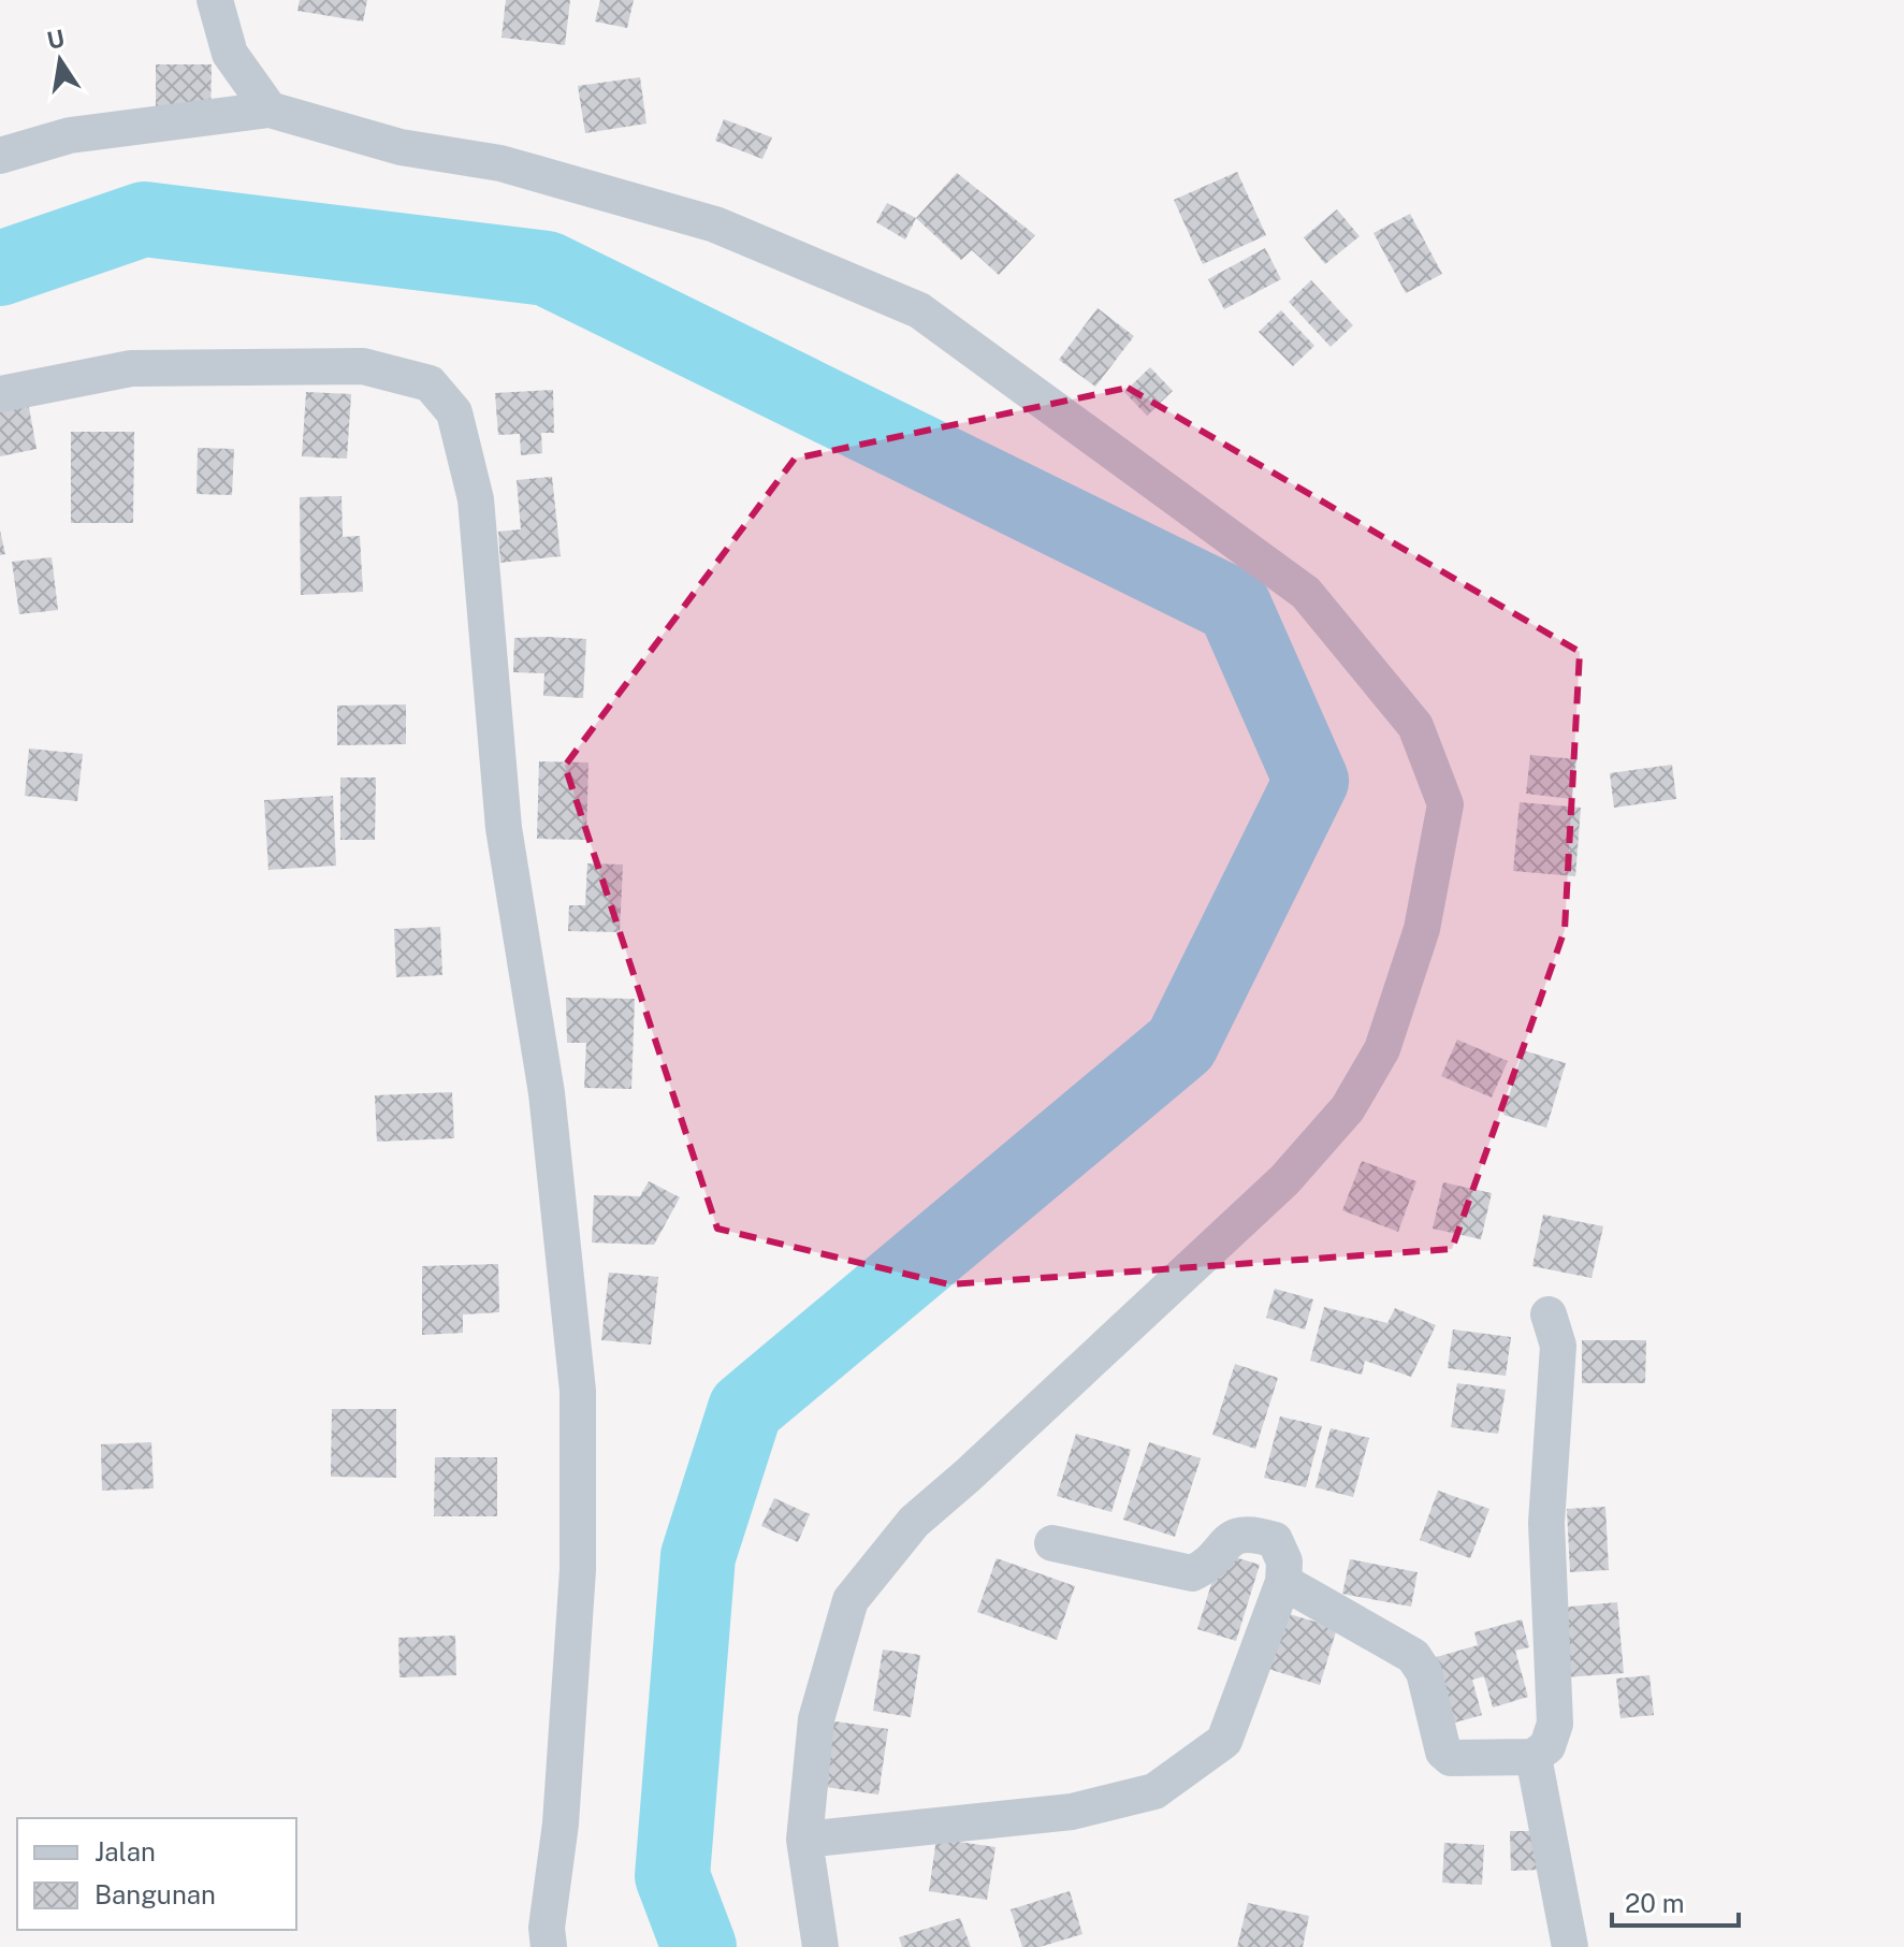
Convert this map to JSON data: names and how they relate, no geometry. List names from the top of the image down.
{
  "legend": ["Jalan", "Bangunan"],
  "scale_bar": "20 m",
  "north": "top"
}
